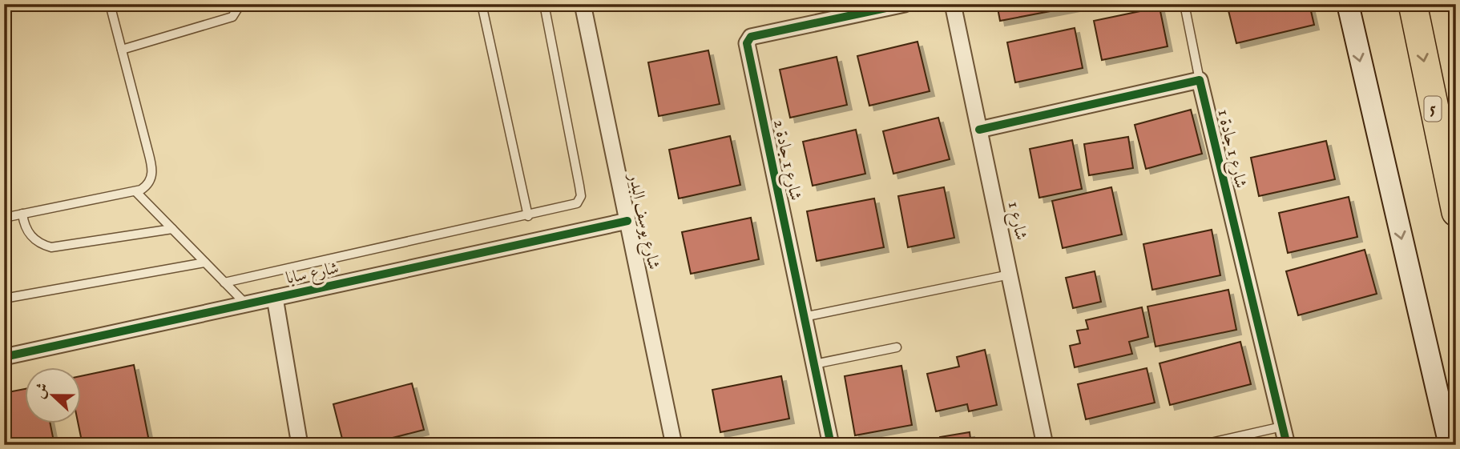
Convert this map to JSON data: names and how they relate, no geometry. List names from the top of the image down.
{
  "streets": {
    "highway": ["5"],
    "street": [
      "شارع 1 جادة 1",
      "شارع 1 جادة 2",
      "شارع 1",
      "شارع يوسف البدر",
      "شارع سابا"
    ]
  },
  "crossings": [
    ["شارع يوسف البدر", "شارع سابا"]
  ],
  "north": "left"
}
